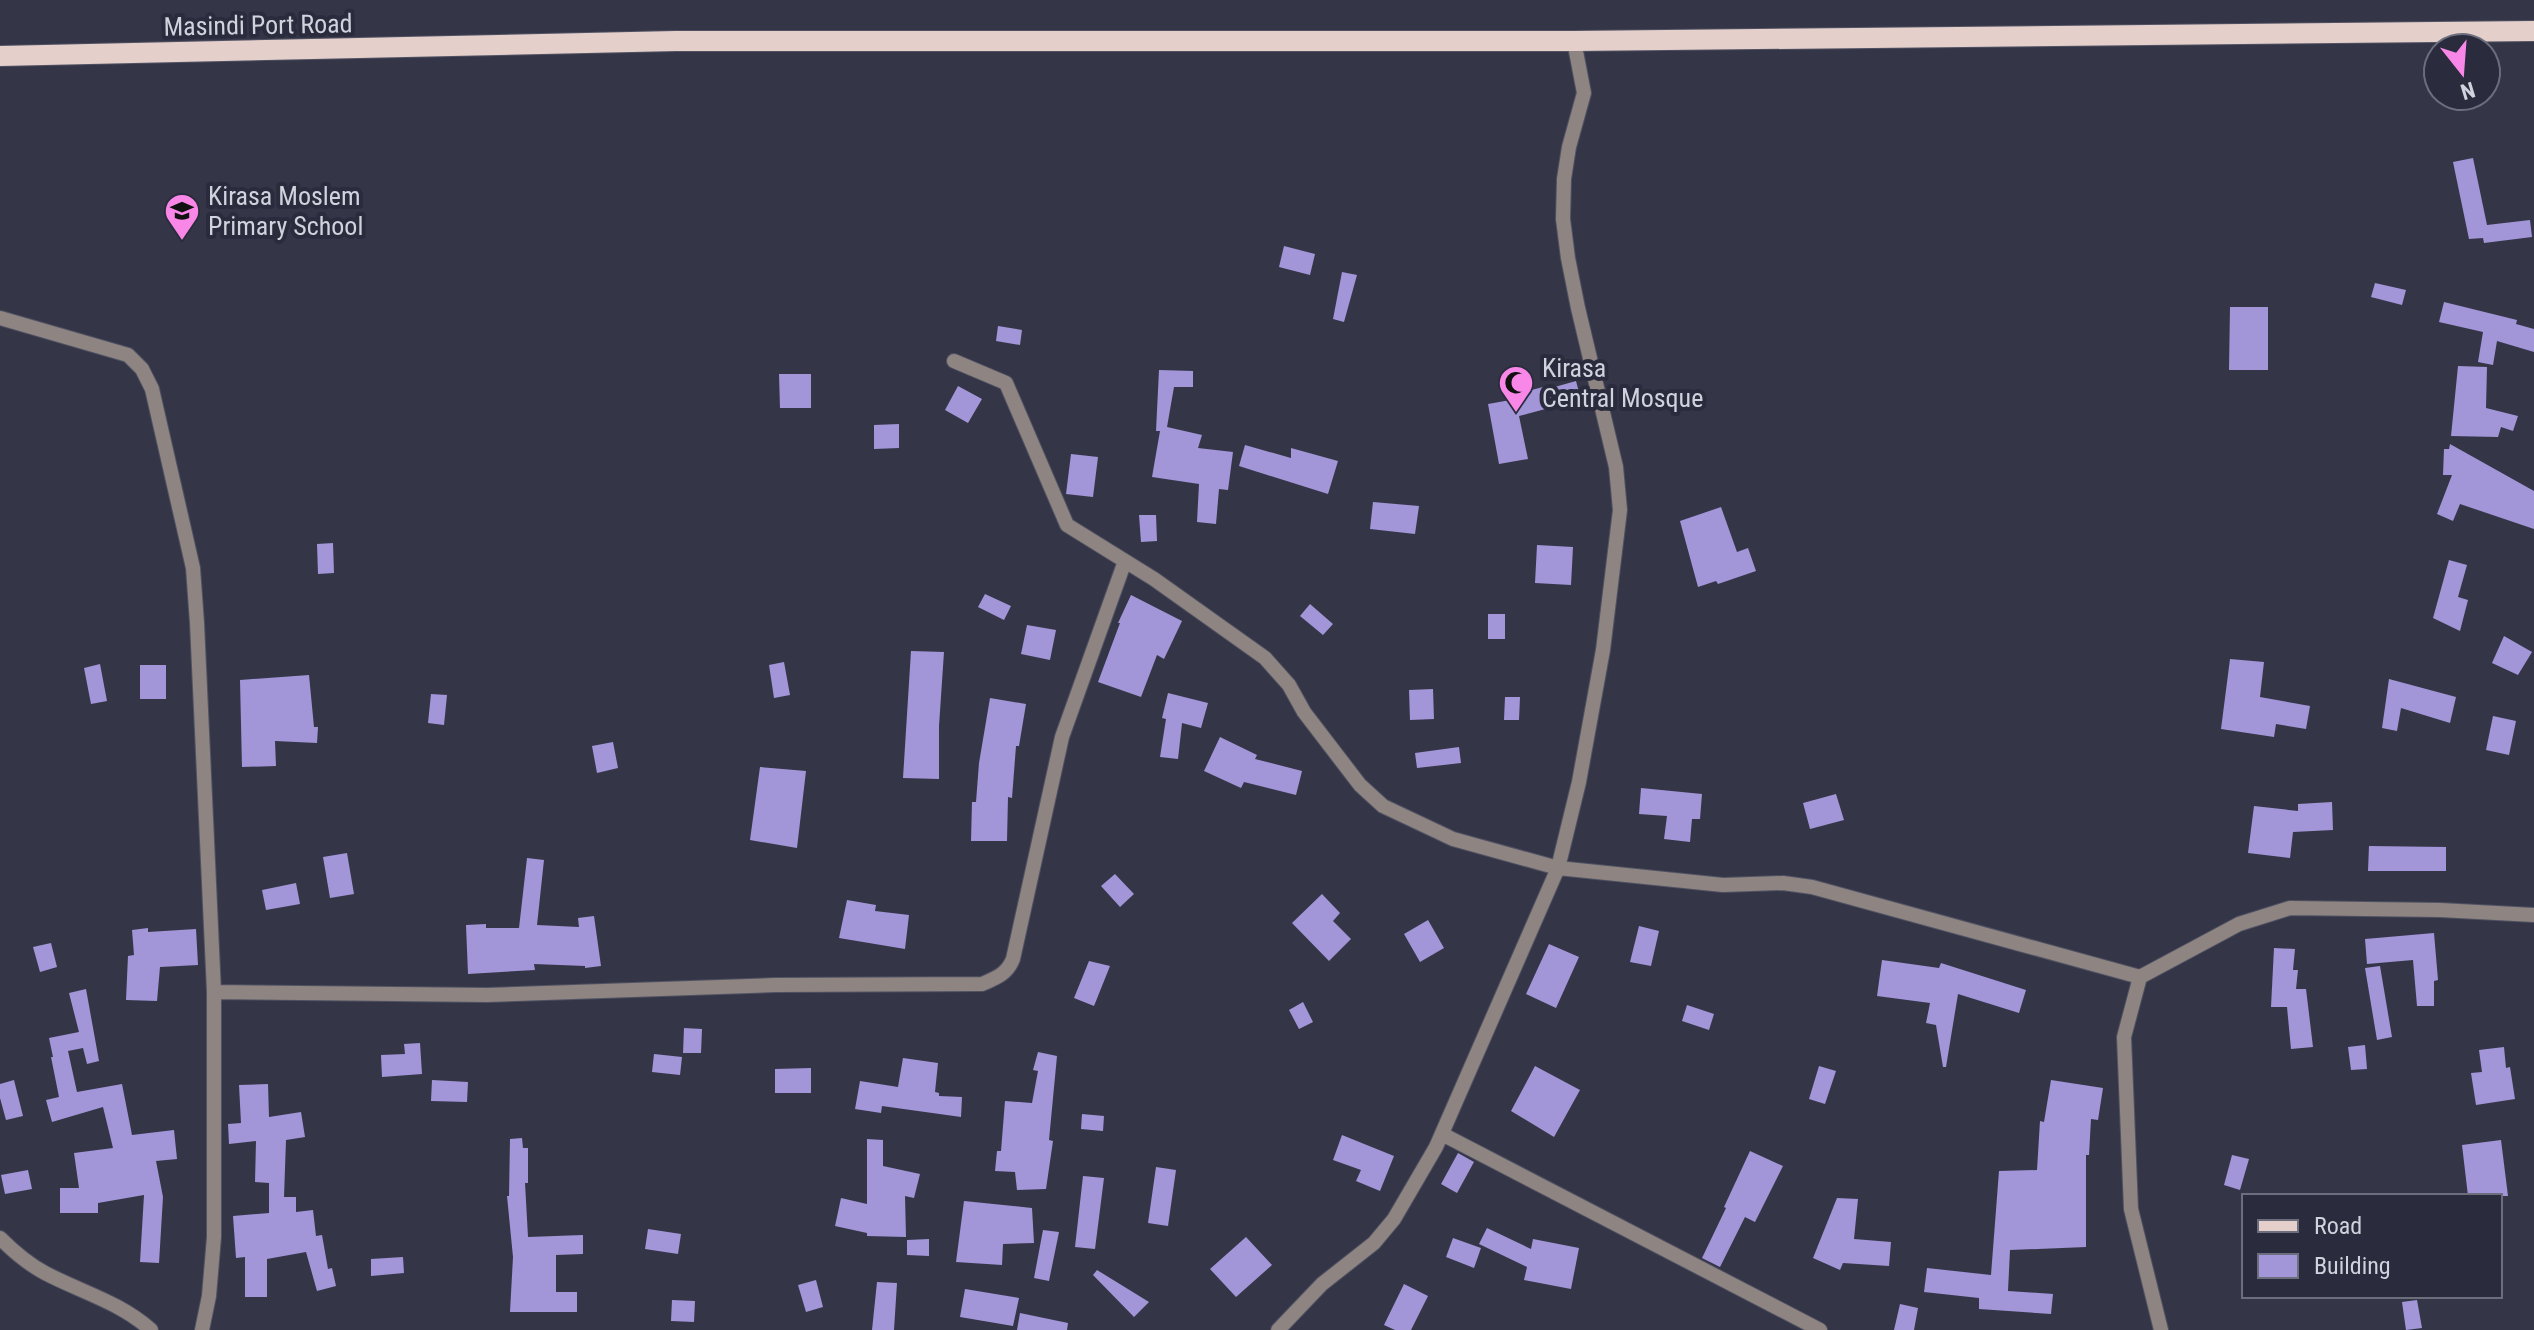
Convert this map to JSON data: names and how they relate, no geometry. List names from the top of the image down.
{
  "streets": {
    "main road": ["Masindi Port Road"]
  },
  "places": {
    "school or university": ["Kirasa Moslem Primary School"],
    "mosque": ["Kirasa Central Mosque"]
  },
  "legend": ["Road", "Building"],
  "north": "bottom"
}
